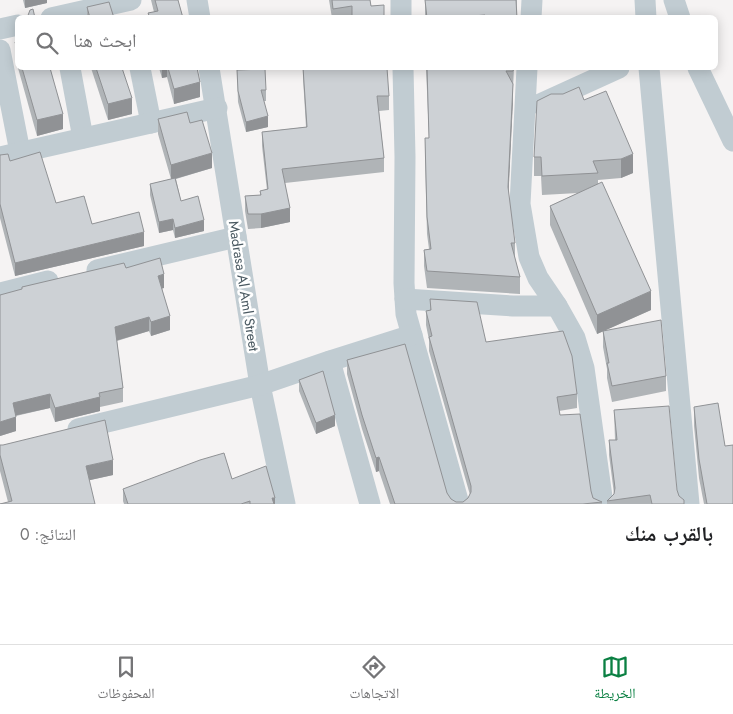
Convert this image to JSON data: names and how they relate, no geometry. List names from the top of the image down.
{
  "streets": {
    "street": ["Madrasa Al Aml Street"]
  },
  "page": {
    "search": "ابحث هنا",
    "heading": ["بالقرب منك", "النتائج: 0"],
    "nav": ["الخريطة", "الاتجاهات", "المحفوظات"]
  }
}
